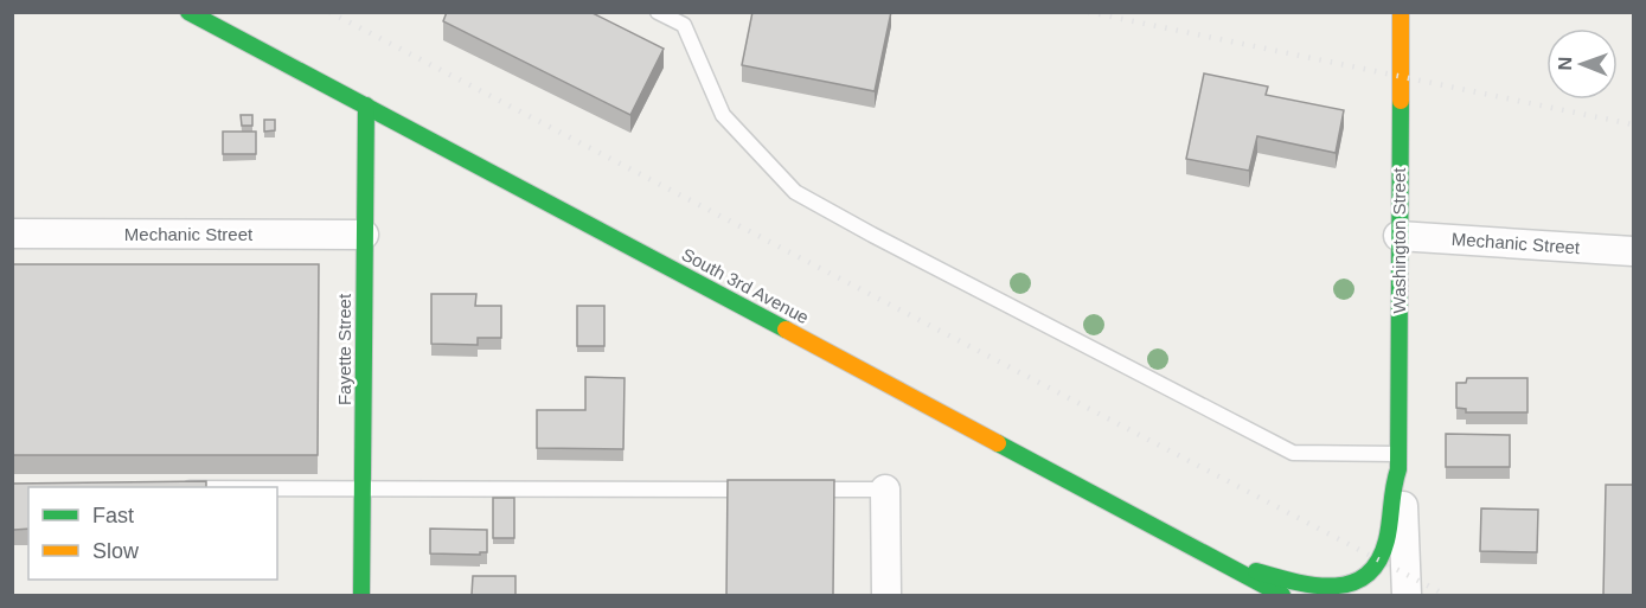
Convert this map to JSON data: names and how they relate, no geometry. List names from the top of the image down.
{
  "streets": {
    "main road": ["Washington Street", "South 3rd Avenue", "Fayette Street"],
    "street": ["Mechanic Street"]
  },
  "crossings": [
    ["Mechanic Street", "Washington Street"],
    ["Mechanic Street", "Fayette Street"],
    ["Washington Street", "South 3rd Avenue"],
    ["South 3rd Avenue", "Fayette Street"]
  ],
  "legend": ["Fast", "Slow"],
  "north": "left"
}
